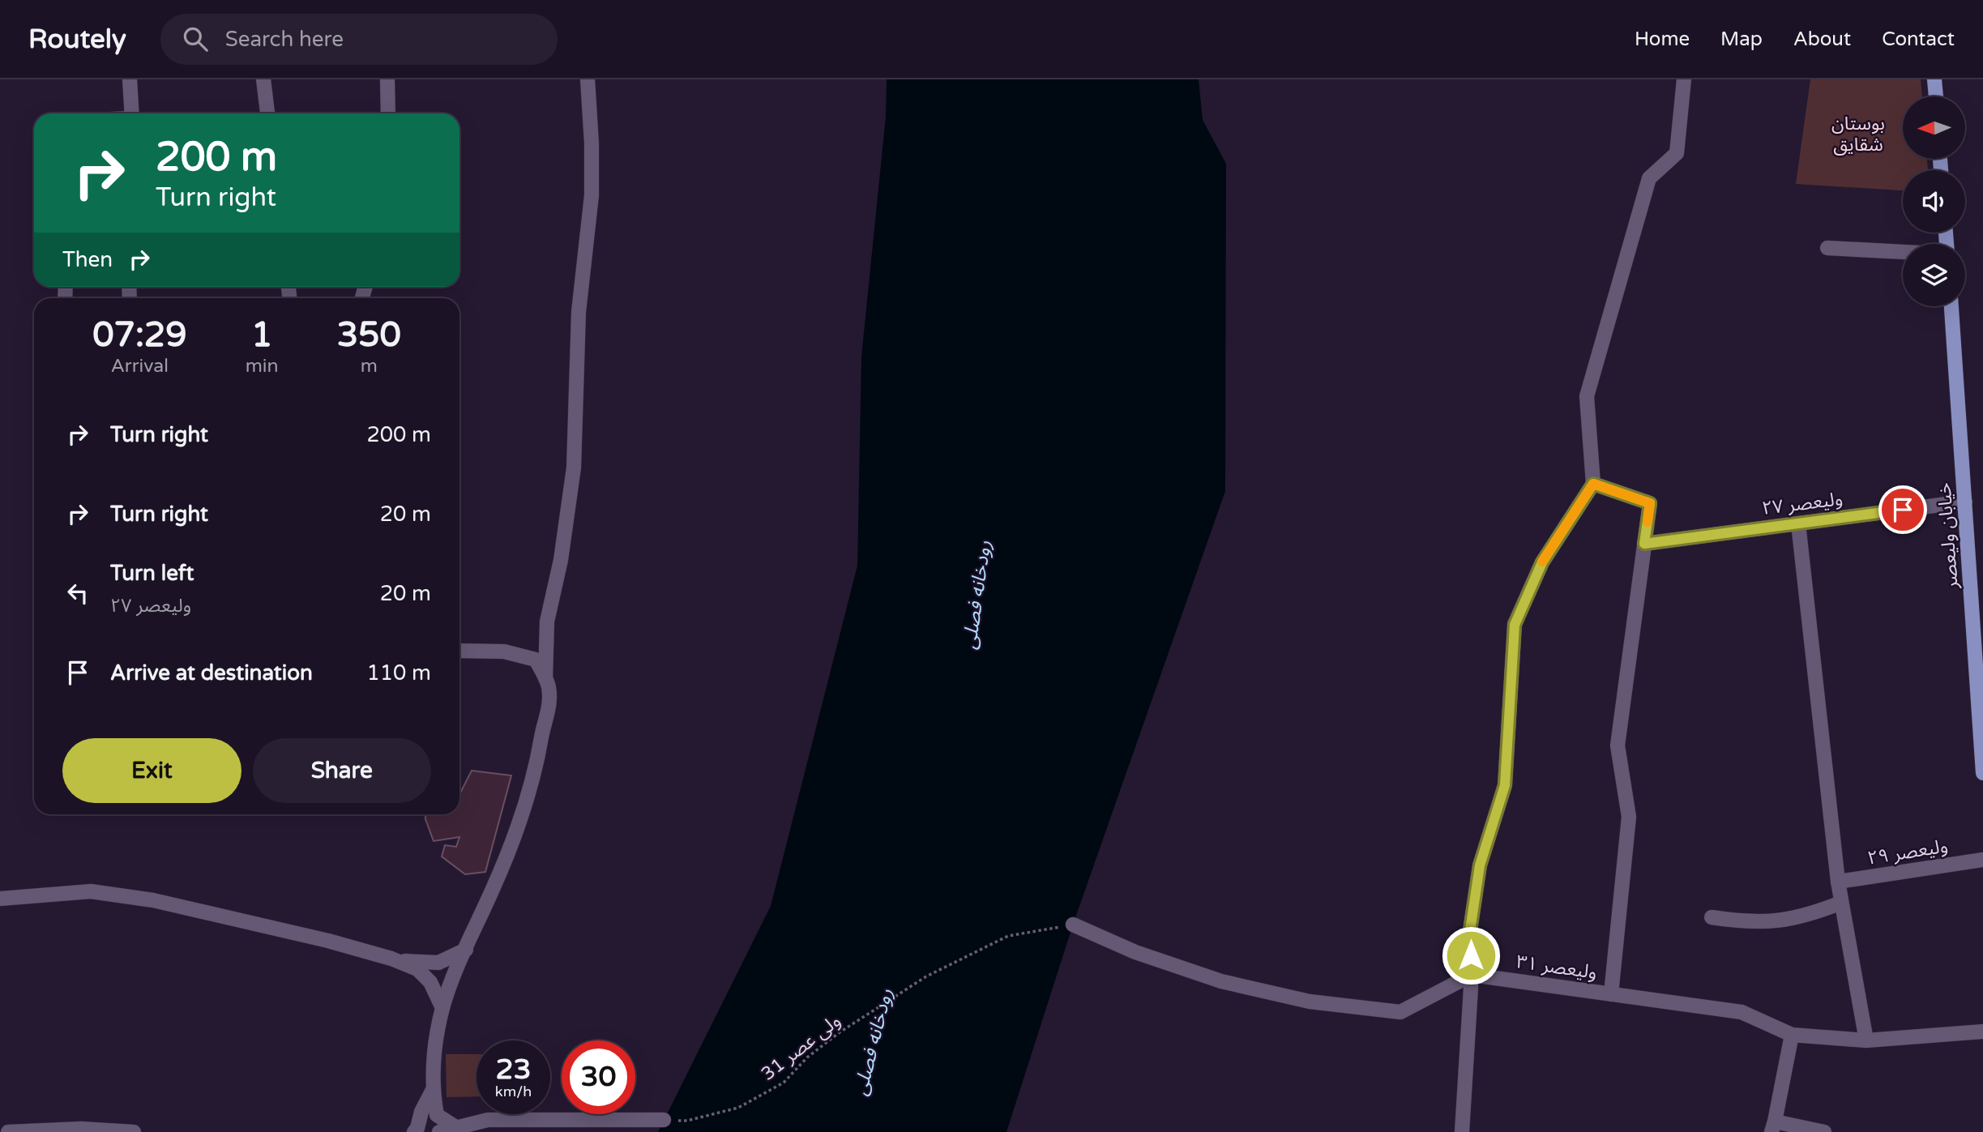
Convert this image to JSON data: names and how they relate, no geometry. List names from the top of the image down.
{
  "streets": {
    "main road": ["خیابان ولیعصر"],
    "street": ["ولیعصر ۲۷", "ولیعصر ۲۹", "ولیعصر ۳۱"],
    "path": ["ولی عصر 31"]
  },
  "crossings": [
    ["ولیعصر ۲۷", "خیابان ولیعصر"]
  ],
  "water": ["رودخانه فصلی"],
  "parks": ["بوستان شقایق"],
  "north": "left",
  "page": {
    "header": "Routely",
    "search": "Search here",
    "nav": [
      "Home",
      "Map",
      "About",
      "Contact"
    ],
    "turn": ["200 m", "Turn right"],
    "then": "Then",
    "eta": [
      "07:29",
      "Arrival",
      "1",
      "min",
      "350",
      "m"
    ],
    "list": [
      {
        "name": "Turn right",
        "value": "200 m"
      },
      {
        "name": "Turn right",
        "value": "20 m"
      },
      {
        "name": "Turn left",
        "note": "ولیعصر ۲۷",
        "value": "20 m"
      },
      {
        "name": "Arrive at destination",
        "value": "110 m"
      }
    ],
    "buttons": ["Exit", "Share"],
    "speed": "23 km/h",
    "limit": "30"
  }
}
